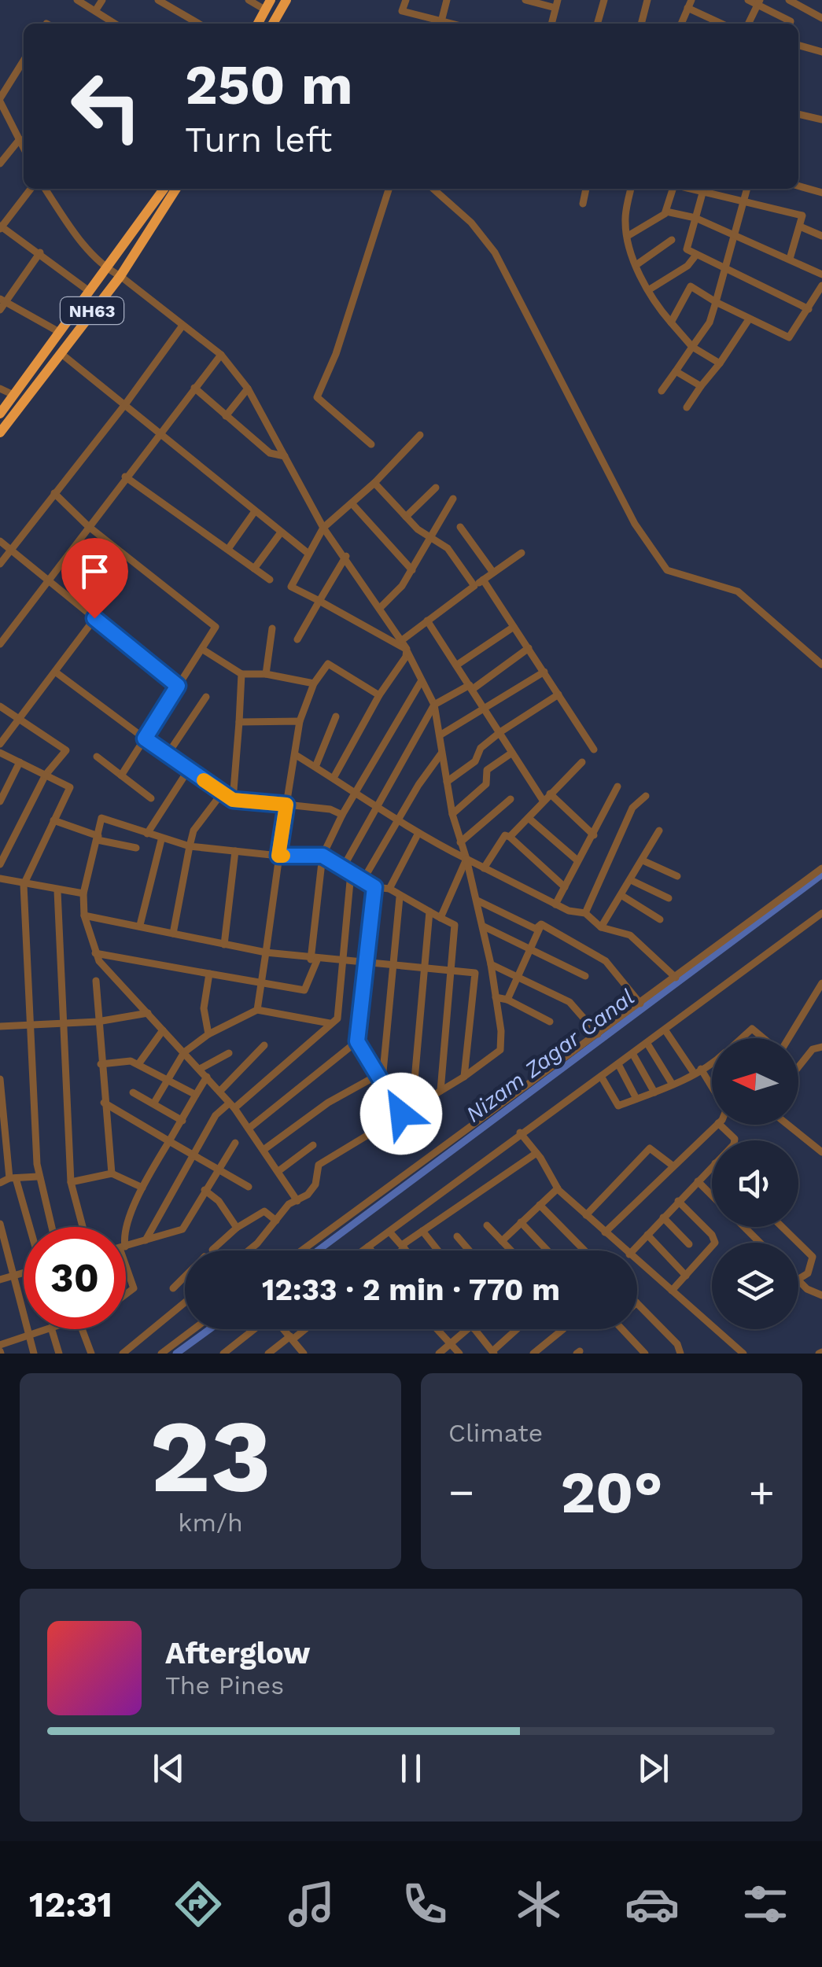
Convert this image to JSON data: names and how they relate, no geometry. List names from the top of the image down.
{
  "streets": {
    "highway": ["NH63"]
  },
  "water": ["Nizam Zagar Canal"],
  "north": "left",
  "page": {
    "turn": ["250 m", "Turn left"],
    "limit": "30",
    "trip": "12:33 · 2 min · 770 m",
    "tile": [
      ["23", "km/h"],
      "Climate"
    ],
    "heat": ["−", "20°", "+"],
    "song": ["Afterglow", "The Pines"],
    "tabs": "12:31"
  }
}
